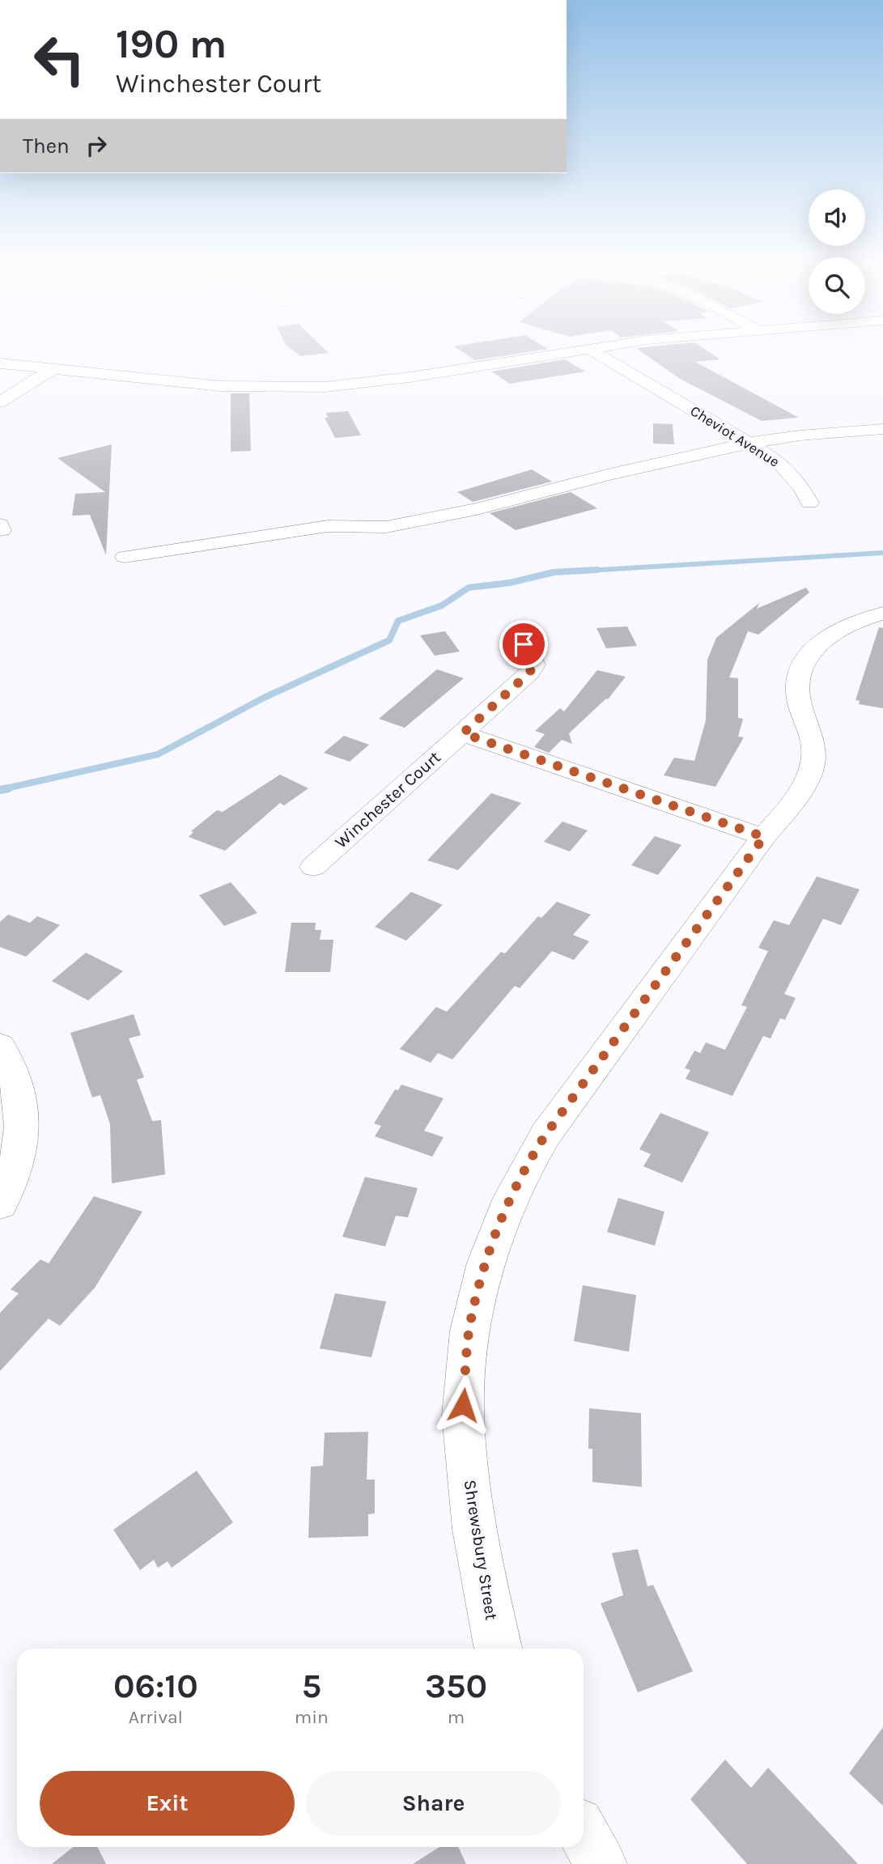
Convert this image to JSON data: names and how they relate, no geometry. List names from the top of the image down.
{
  "streets": {
    "street": ["Cheviot Avenue", "Winchester Court", "Shrewsbury Street"]
  },
  "page": {
    "turn": ["190 m", "Winchester Court"],
    "then": "Then",
    "eta": [
      "06:10",
      "Arrival",
      "5",
      "min",
      "350",
      "m"
    ],
    "buttons": ["Exit", "Share"]
  }
}
